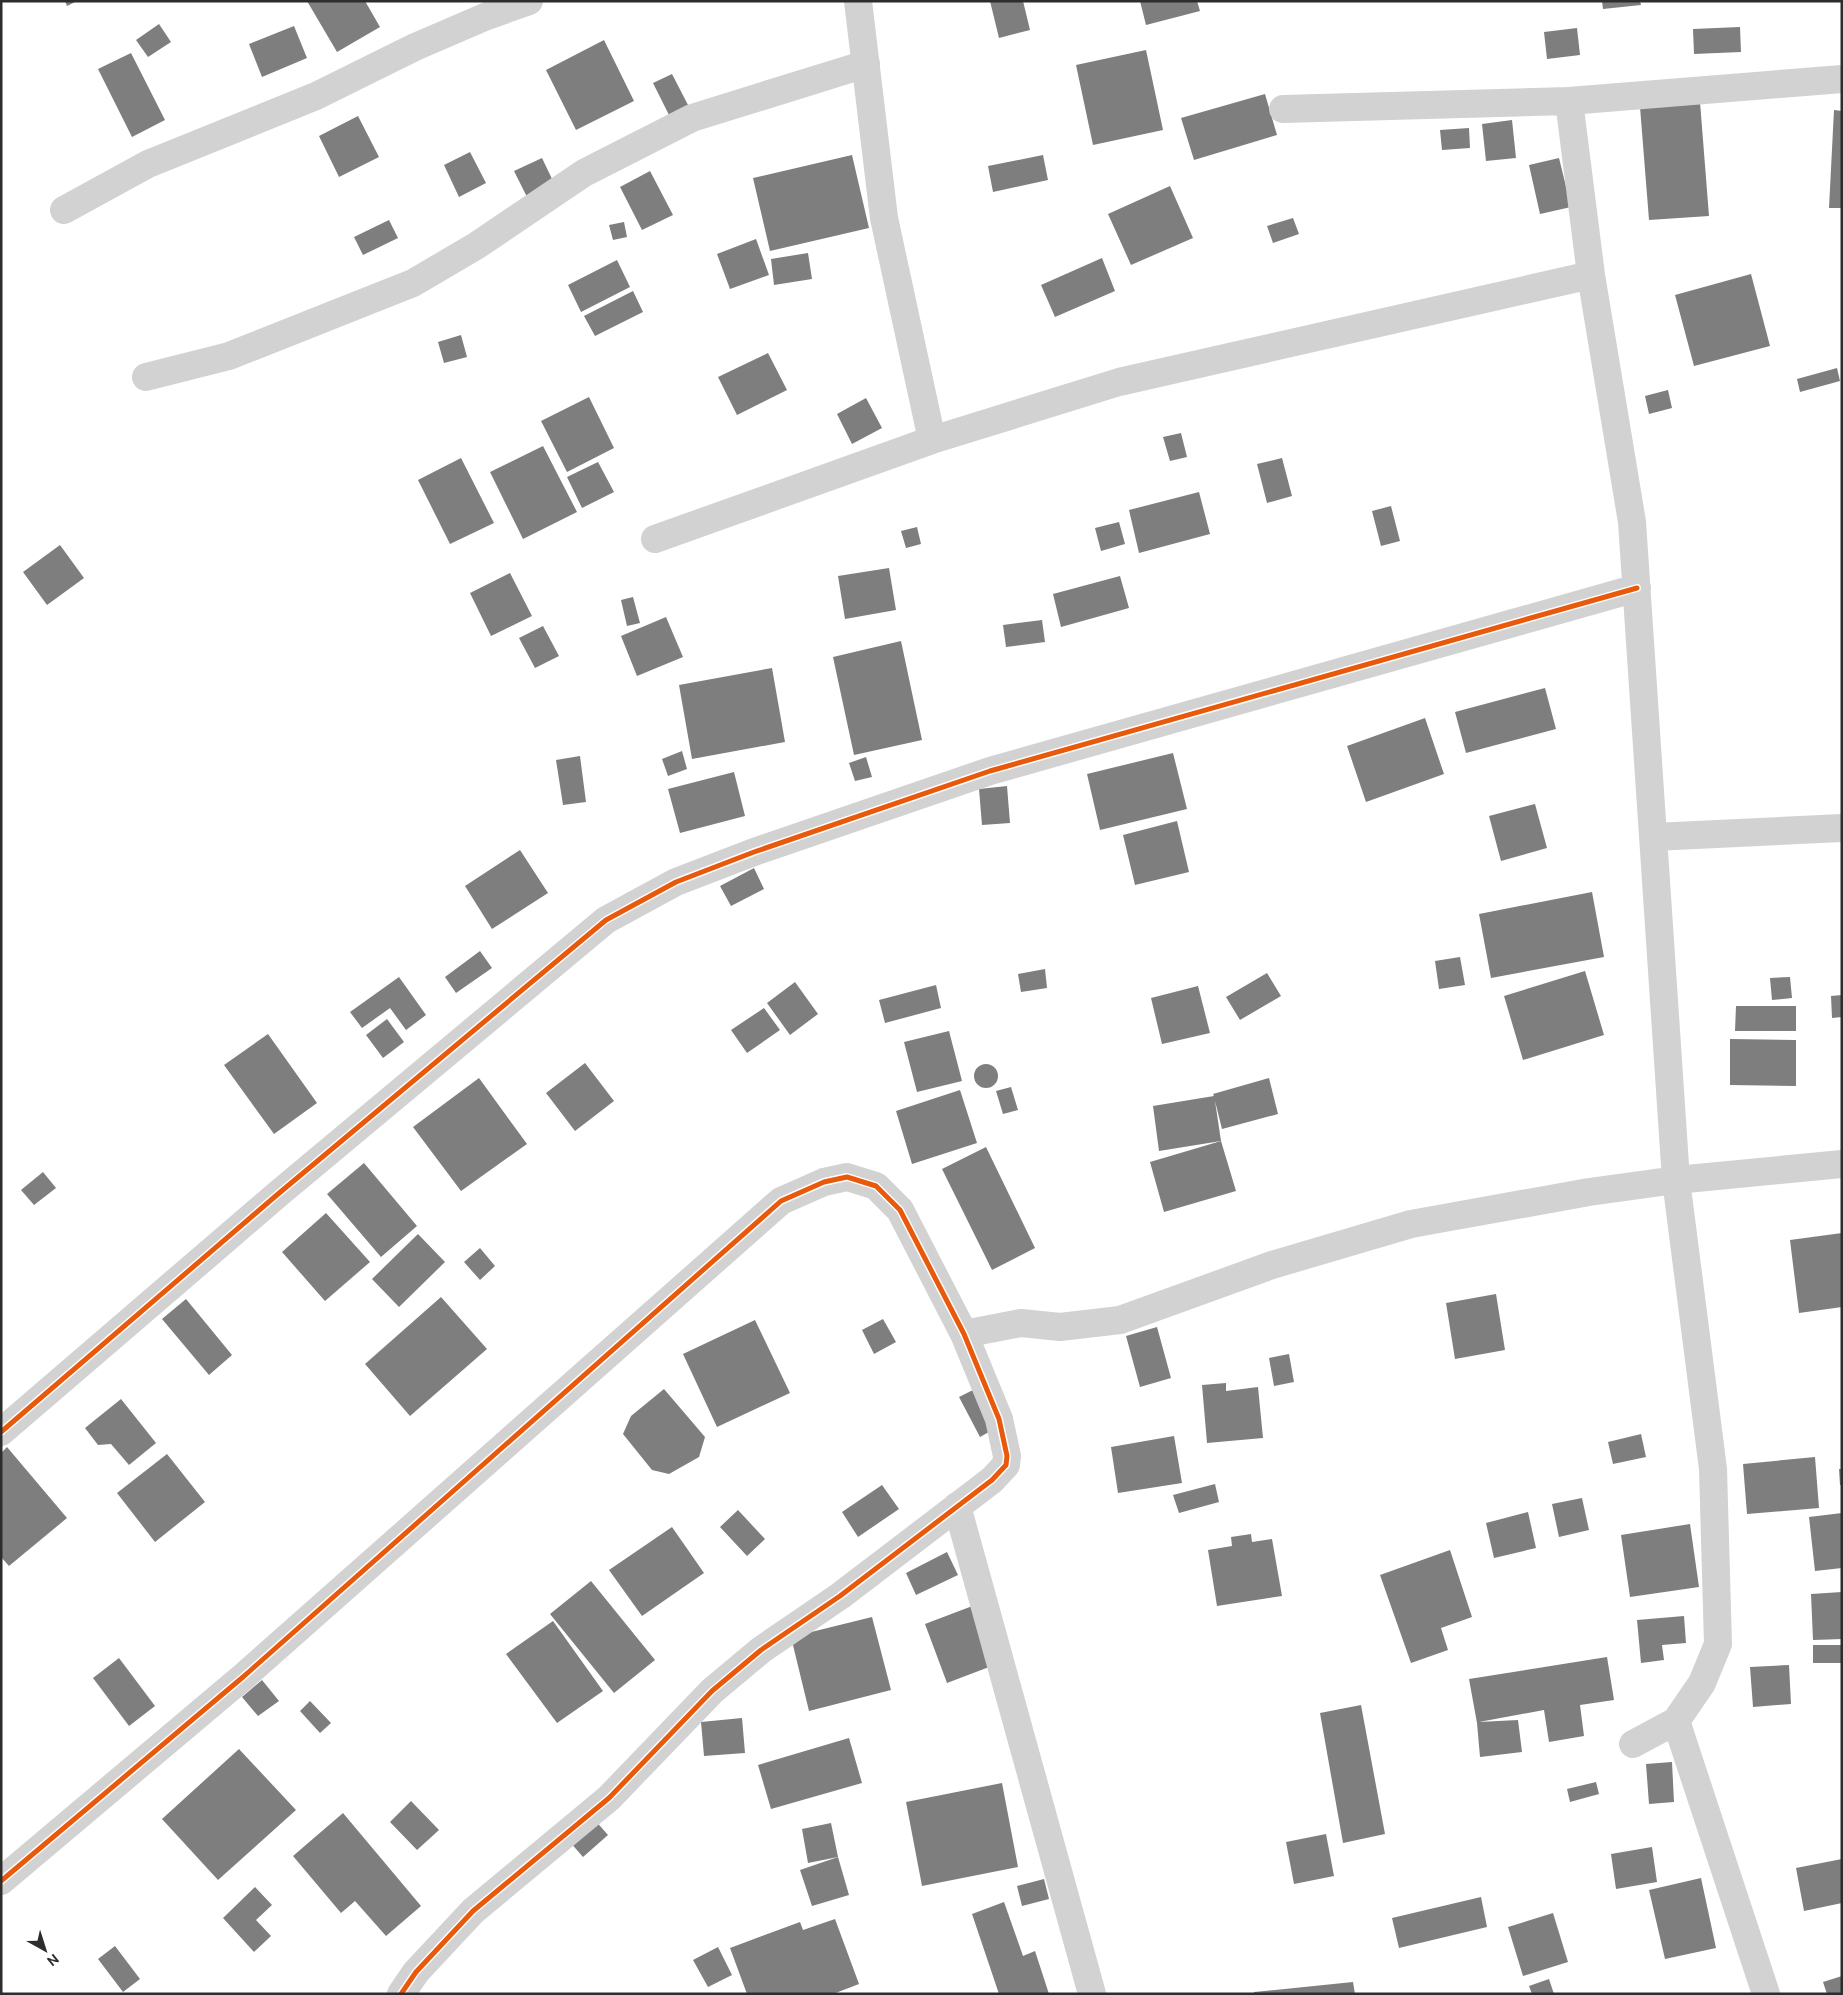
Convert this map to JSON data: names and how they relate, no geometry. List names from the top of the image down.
{
  "north": "bottom right"
}
